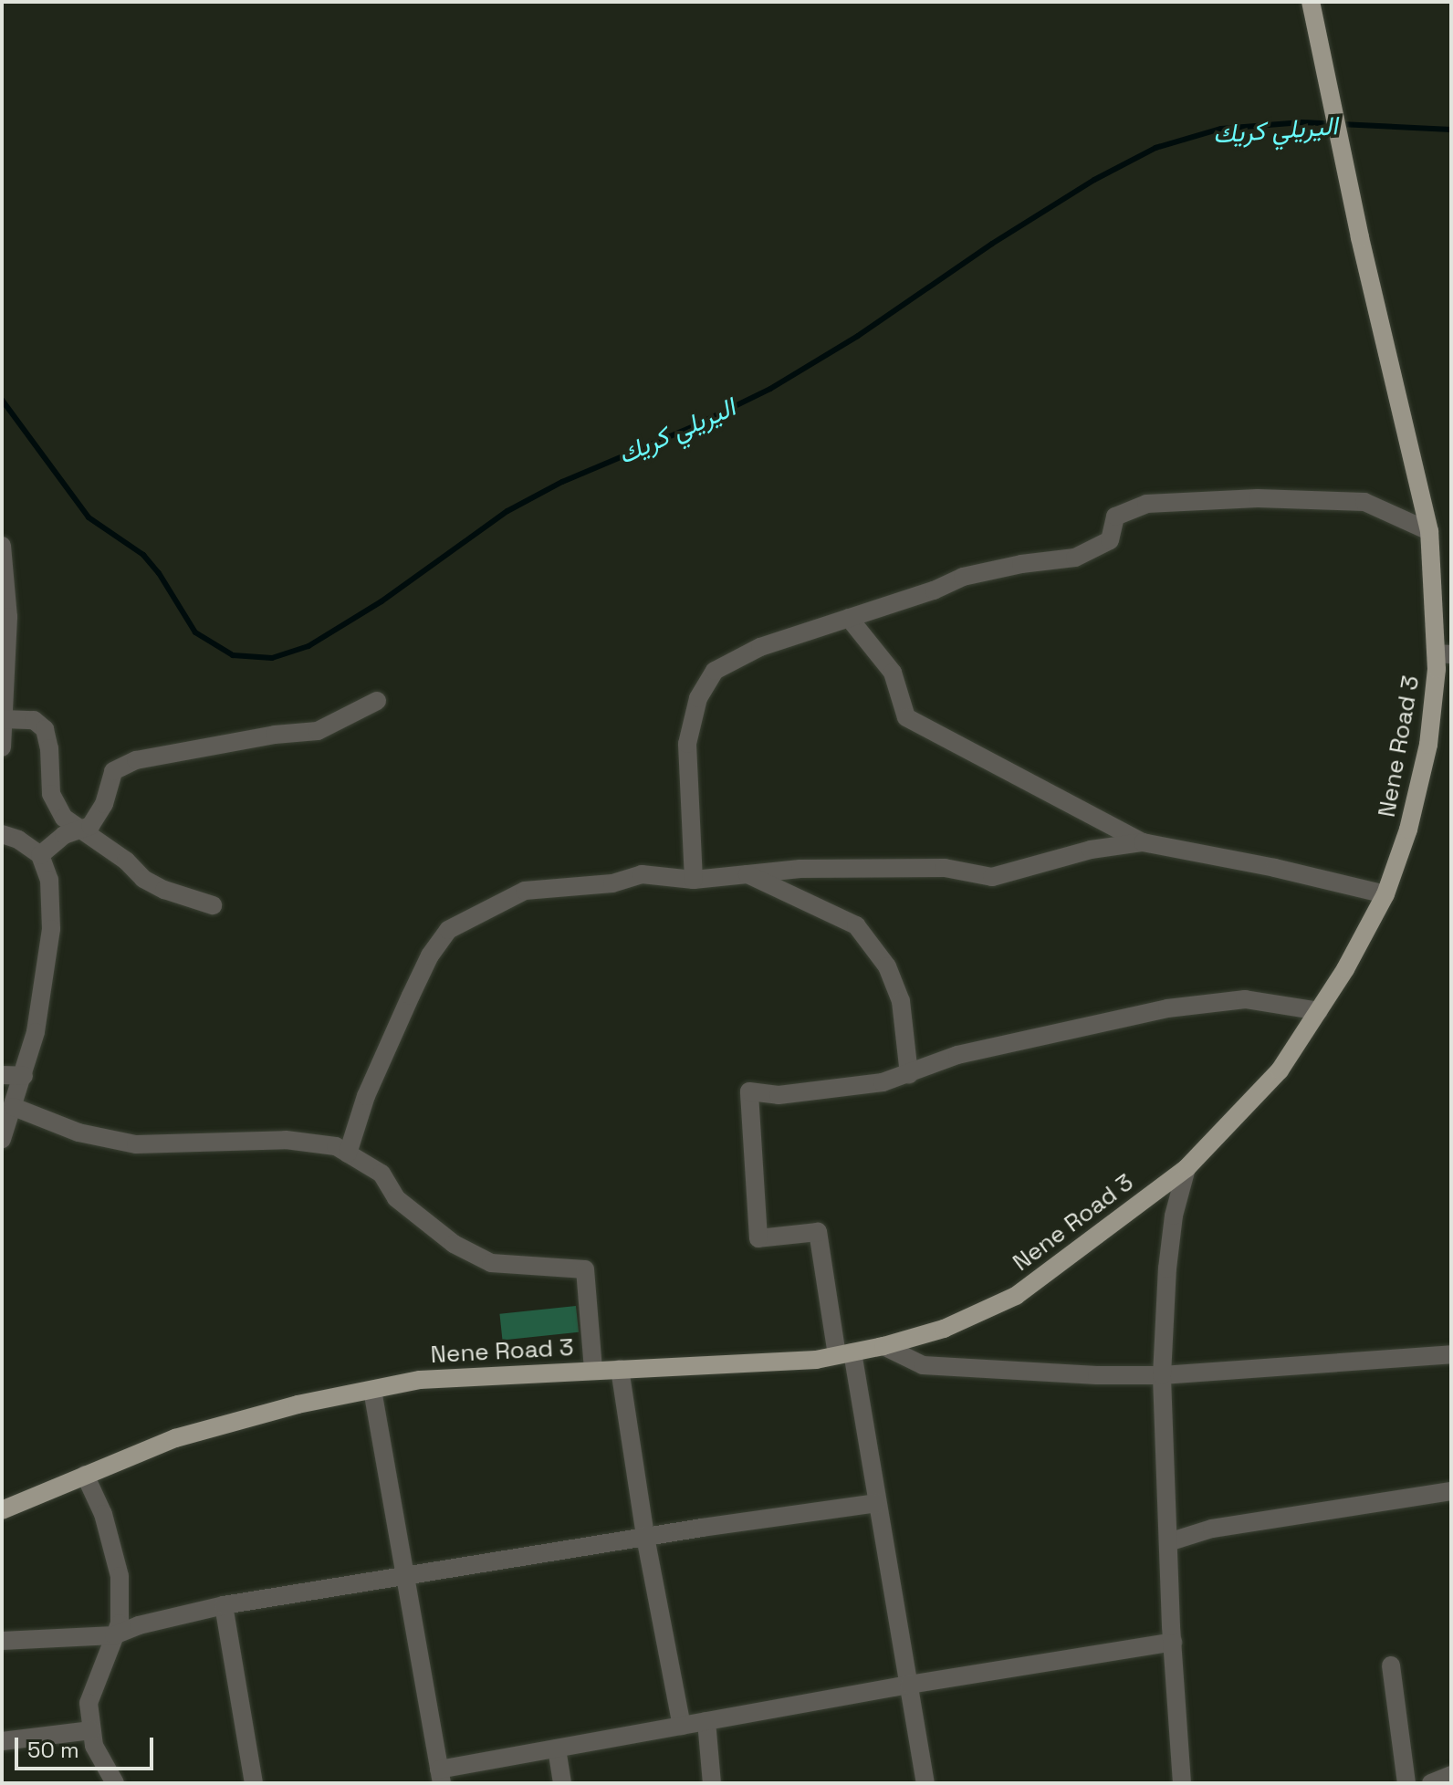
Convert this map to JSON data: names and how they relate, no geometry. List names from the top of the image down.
{
  "streets": {
    "main road": ["Nene Road 3"]
  },
  "water": ["اليريلي كريك"],
  "scale_bar": "50 m"
}
